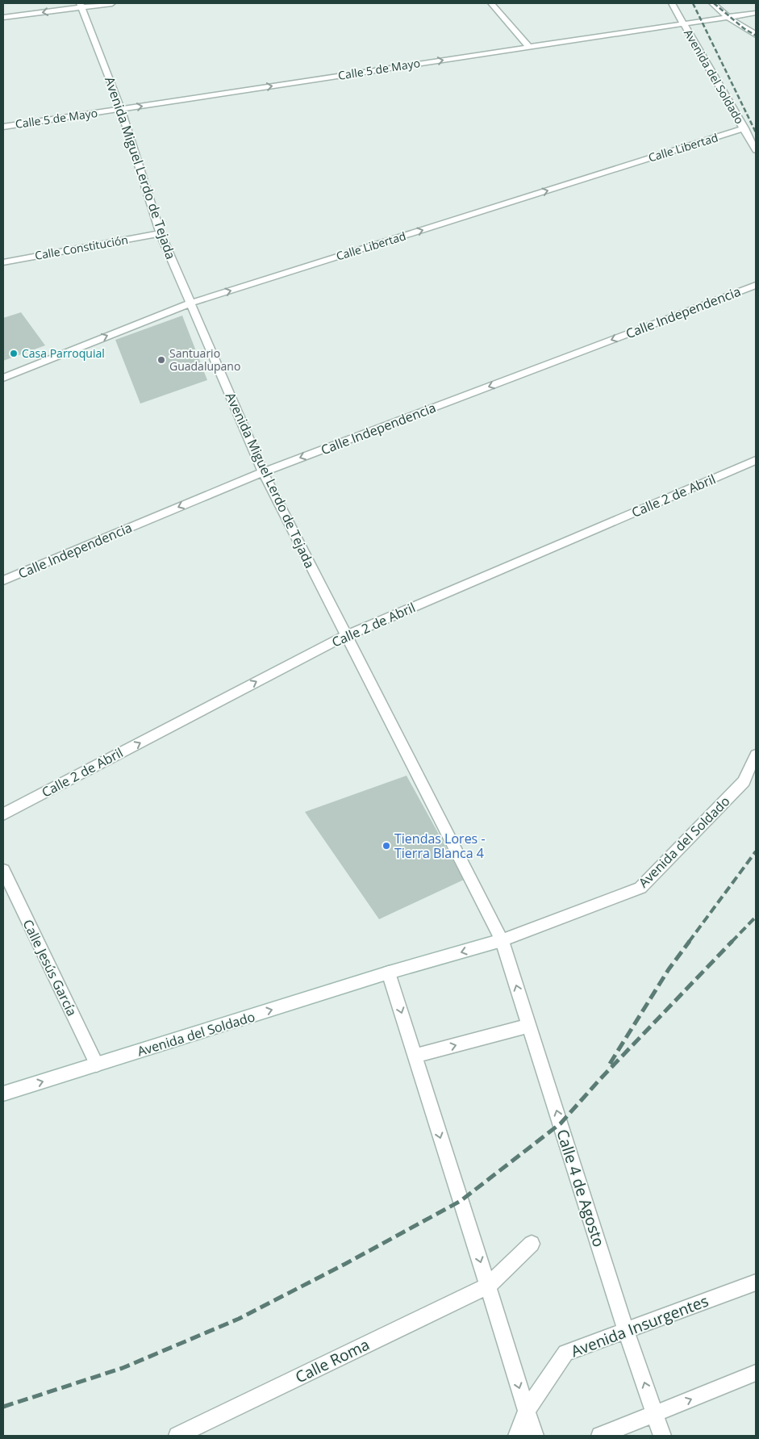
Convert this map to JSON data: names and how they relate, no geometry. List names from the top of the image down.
{
  "streets": {
    "street": [
      "Calle 5 de Mayo",
      "Avenida del Soldado",
      "Calle Libertad",
      "Avenida Miguel Lerdo de Tejada",
      "Calle Constitución",
      "Calle Independencia",
      "Calle 2 de Abril",
      "Calle Jesús García",
      "Calle 4 de Agosto",
      "Avenida Insurgentes",
      "Calle Roma"
    ]
  },
  "crossings": [
    ["Calle 5 de Mayo", "Avenida del Soldado"],
    ["Calle 5 de Mayo", "Avenida Miguel Lerdo de Tejada"],
    ["Avenida del Soldado", "Calle Libertad"],
    ["Avenida del Soldado", "Avenida Miguel Lerdo de Tejada"],
    ["Avenida del Soldado", "Calle Jesús García"],
    ["Avenida del Soldado", "Calle 4 de Agosto"],
    ["Calle Libertad", "Avenida Miguel Lerdo de Tejada"],
    ["Avenida Miguel Lerdo de Tejada", "Calle Constitución"],
    ["Avenida Miguel Lerdo de Tejada", "Calle Independencia"],
    ["Avenida Miguel Lerdo de Tejada", "Calle 2 de Abril"],
    ["Avenida Miguel Lerdo de Tejada", "Calle 4 de Agosto"],
    ["Calle 4 de Agosto", "Avenida Insurgentes"]
  ],
  "one_way": [
    "Calle 5 de Mayo",
    "Calle Libertad",
    "Calle Independencia",
    "Calle 2 de Abril",
    "Calle 4 de Agosto"
  ],
  "places": ["Casa Parroquial", "Santuario Guadalupano", "Tiendas Lores - Tierra Blanca 4"]
}
